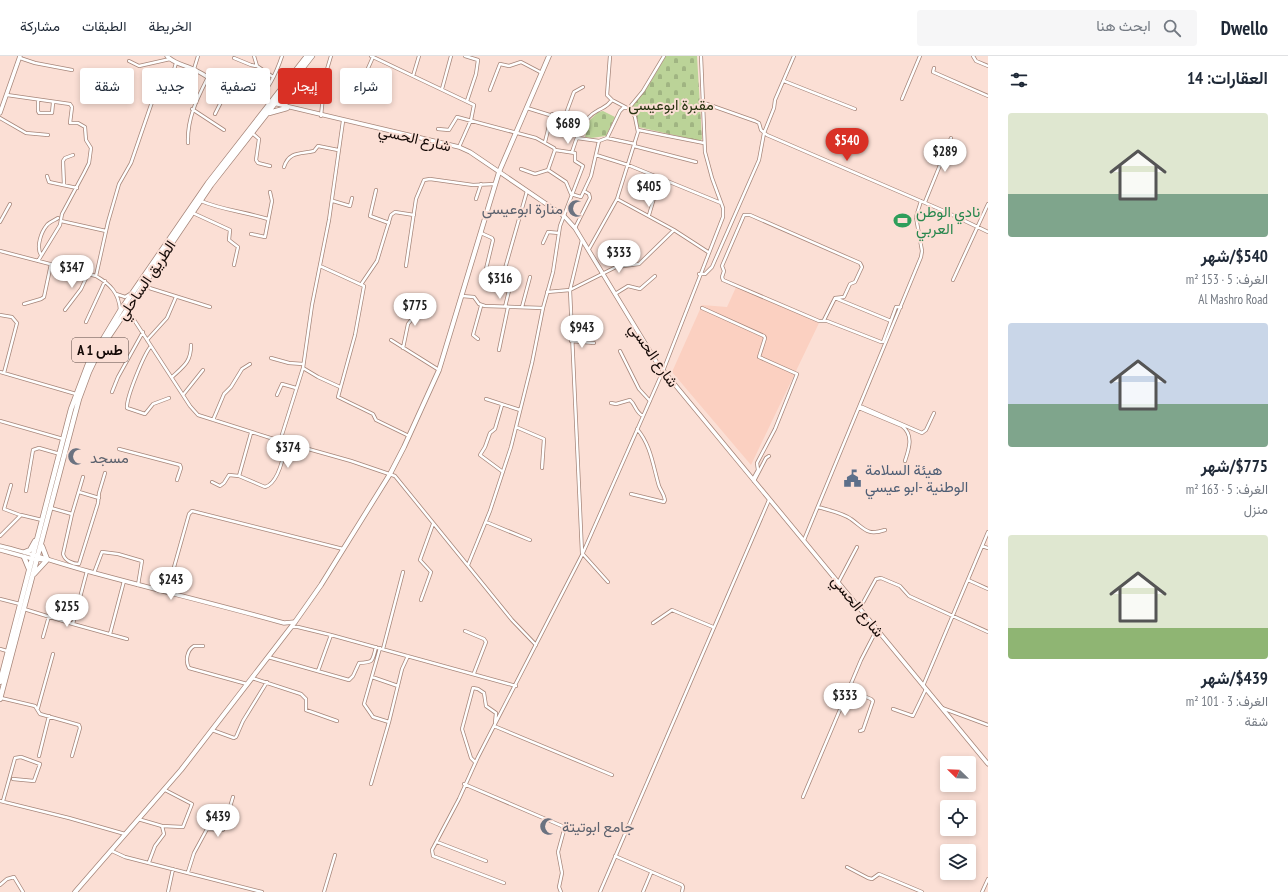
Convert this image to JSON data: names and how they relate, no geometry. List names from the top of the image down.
{
  "streets": {
    "highway": ["الطريق الساحلي", "A 1 طس"],
    "street": ["شارع الحسي"]
  },
  "crossings": [
    ["شارع الحسي", "الطريق الساحلي"]
  ],
  "parks": ["مقبرة ابوعيسى"],
  "places": {
    "mosque": ["منارة ابوعيسى", "مسجد", "جامع ابوتيتة"],
    "sports": ["نادي الوطن العربي"],
    "public building": ["هيئة السلامة الوطنية -ابو عيسي"]
  },
  "north": "top left",
  "page": {
    "header": "Dwello",
    "search": "ابحث هنا",
    "nav": ["الخريطة", "الطبقات", "مشاركة"],
    "heading": "العقارات: 14",
    "chip": [
      "شراء",
      "إيجار",
      "تصفية",
      "جديد",
      "شقة"
    ],
    "list": [
      {
        "name": "$540/شهر",
        "note": "الغرف: 5 · 153 m² · Al Mashro Road"
      },
      {
        "name": "$775/شهر",
        "note": "الغرف: 5 · 163 m² · منزل"
      },
      {
        "name": "$439/شهر",
        "note": "الغرف: 3 · 101 m² · شقة"
      }
    ],
    "price": [
      "$689",
      "$540",
      "$289",
      "$405",
      "$333",
      "$347",
      "$316",
      "$775",
      "$943",
      "$374",
      "$243",
      "$255",
      "$333",
      "$439"
    ]
  }
}
